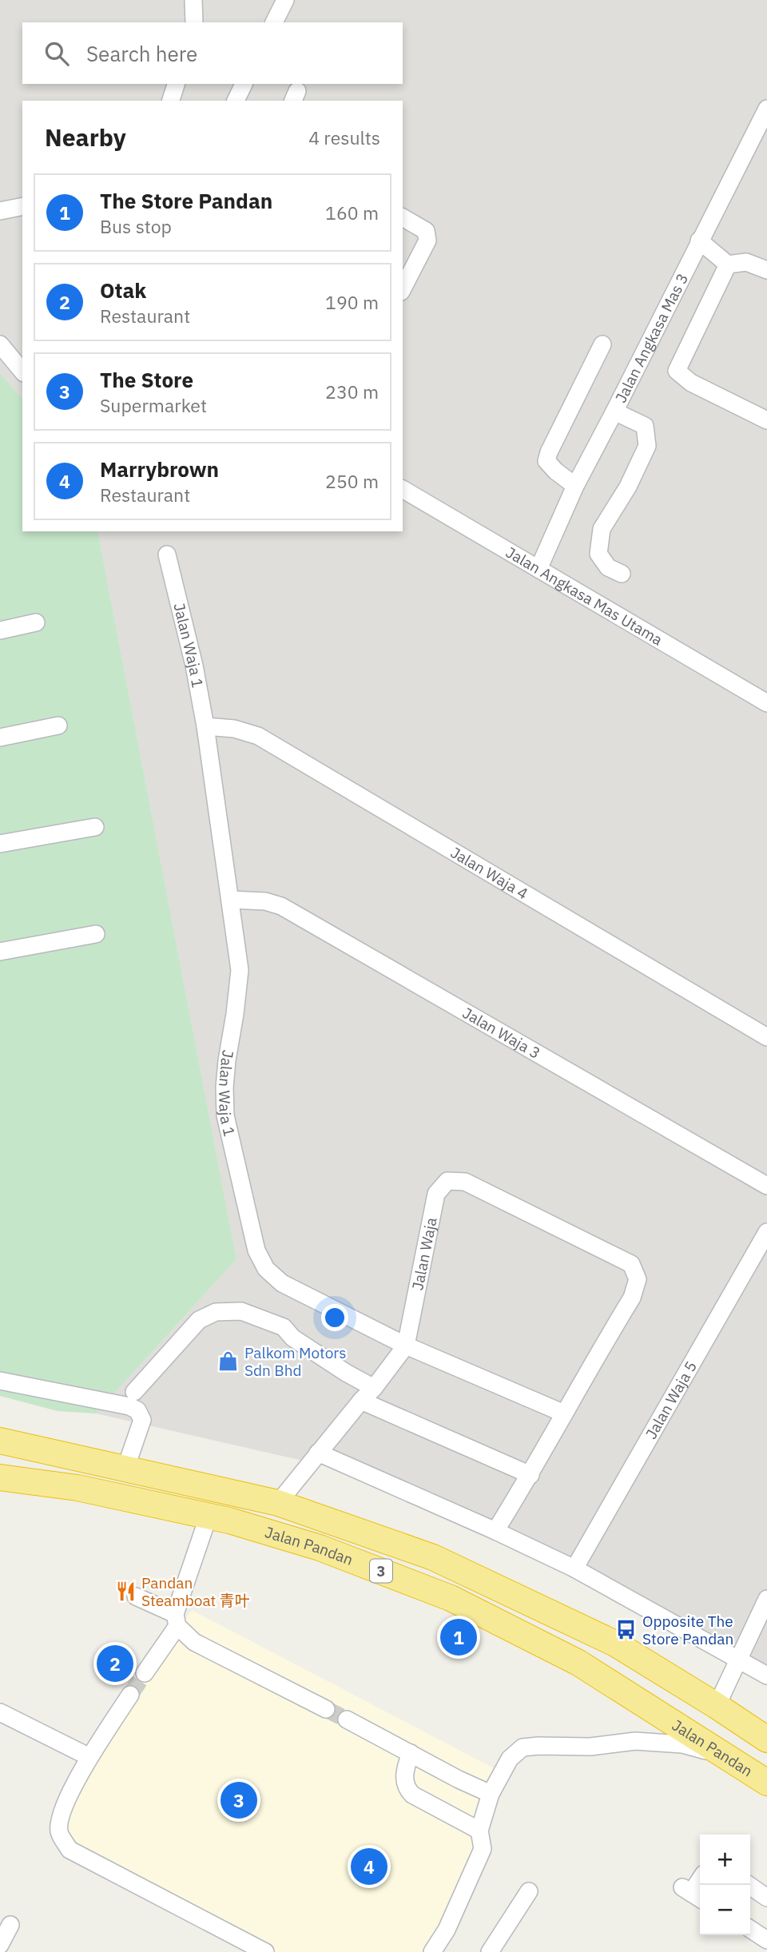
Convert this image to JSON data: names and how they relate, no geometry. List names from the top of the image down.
{
  "streets": {
    "highway": ["Jalan Pandan", "3"],
    "street": [
      "Jalan Angkasa Mas 3",
      "Jalan Angkasa Mas Utama",
      "Jalan Waja 1",
      "Jalan Waja 4",
      "Jalan Waja 3",
      "Jalan Waja",
      "Jalan Waja 5"
    ]
  },
  "crossings": [
    ["Jalan Angkasa Mas 3", "Jalan Angkasa Mas Utama"],
    ["Jalan Waja 1", "Jalan Waja 4"],
    ["Jalan Waja 1", "Jalan Waja 3"],
    ["Jalan Waja 1", "Jalan Waja"],
    ["Jalan Waja", "Jalan Pandan"]
  ],
  "places": {
    "shop": ["Palkom Motors Sdn Bhd"],
    "restaurant": ["Pandan Steamboat 青叶"],
    "bus stop": ["Opposite The Store Pandan"]
  },
  "page": {
    "search": "Search here",
    "heading": ["Nearby", "4 results"],
    "list": [
      {
        "mark": "1",
        "name": "The Store Pandan",
        "note": "Bus stop",
        "value": "160 m"
      },
      {
        "mark": "2",
        "name": "Otak",
        "note": "Restaurant",
        "value": "190 m"
      },
      {
        "mark": "3",
        "name": "The Store",
        "note": "Supermarket",
        "value": "230 m"
      },
      {
        "mark": "4",
        "name": "Marrybrown",
        "note": "Restaurant",
        "value": "250 m"
      }
    ],
    "pins": [
      "1",
      "2",
      "3",
      "4"
    ],
    "map_buttons": ["+", "−"]
  }
}
